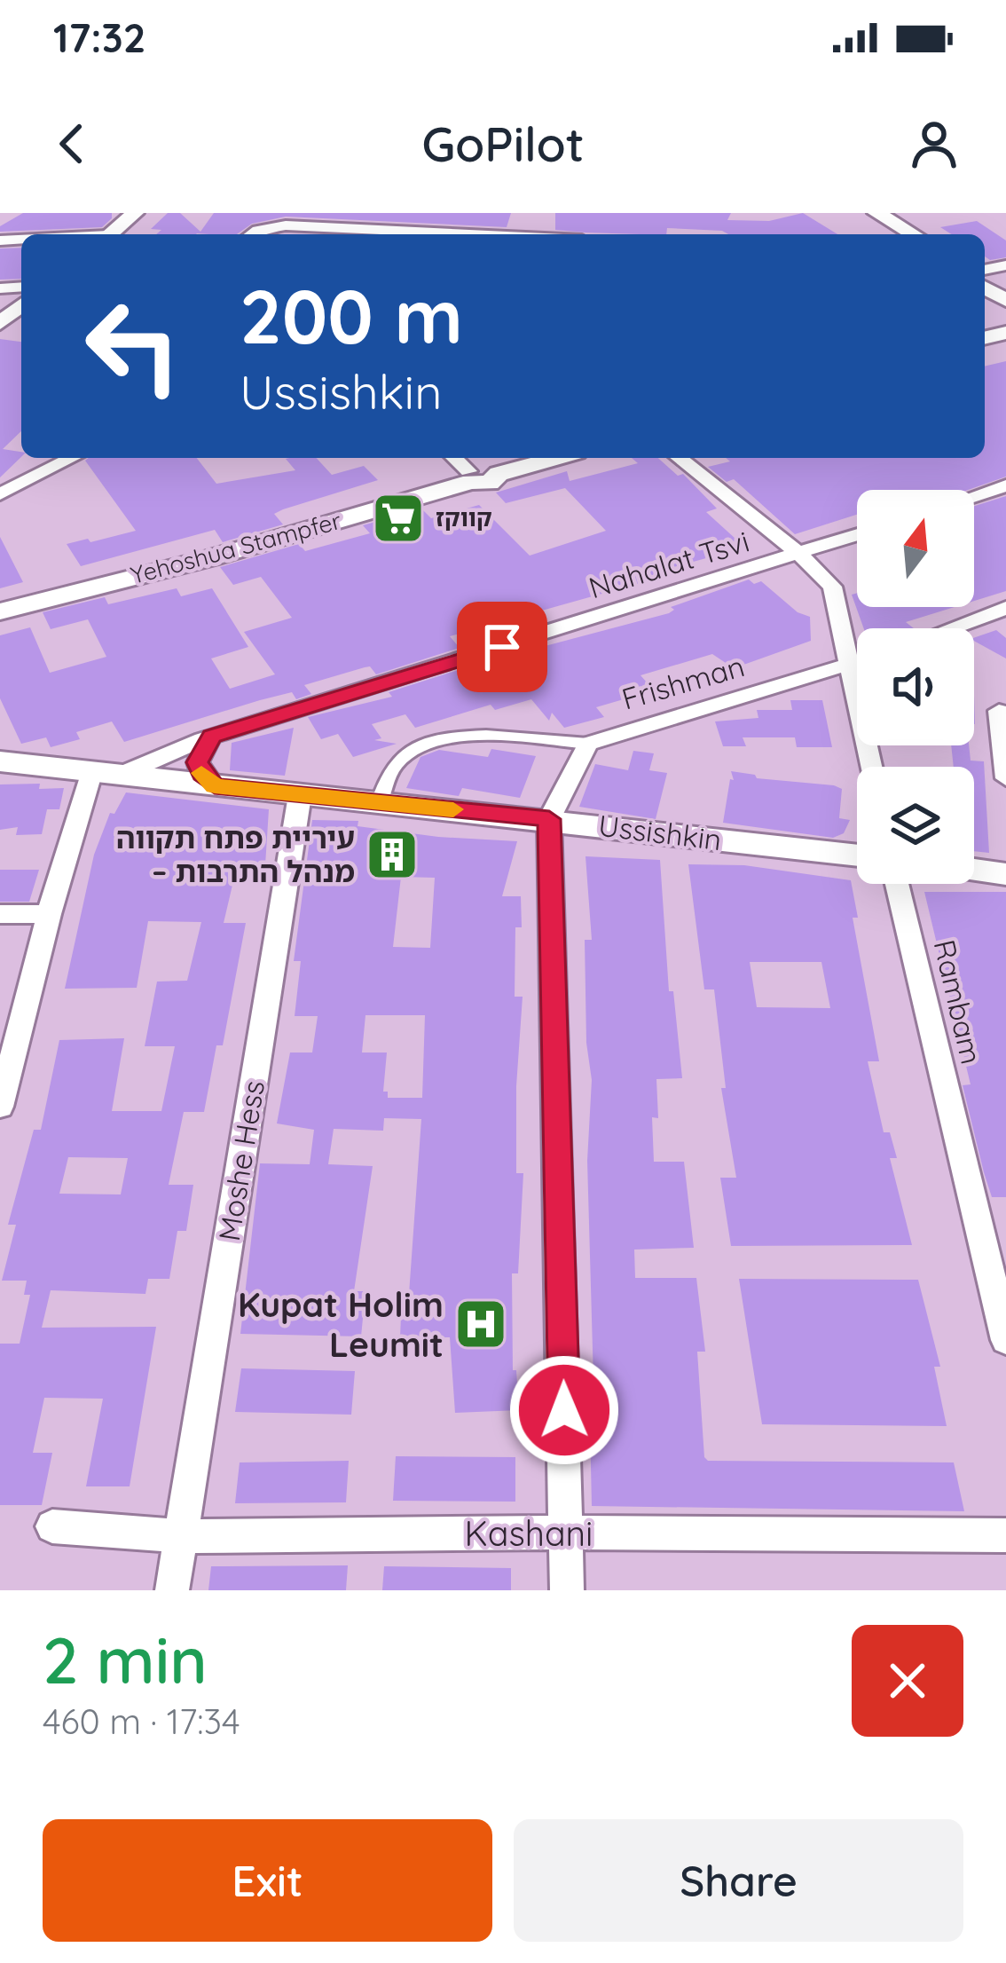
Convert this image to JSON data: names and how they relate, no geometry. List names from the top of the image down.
{
  "streets": {
    "street": [
      "Yehoshua Stampfer",
      "Nahalat Tsvi",
      "Frishman",
      "Ussishkin",
      "Rambam",
      "Moshe Hess",
      "Kashani"
    ]
  },
  "crossings": [
    ["Nahalat Tsvi", "Ussishkin"],
    ["Ussishkin", "Moshe Hess"],
    ["Moshe Hess", "Kashani"]
  ],
  "places": {
    "supermarket": ["קווקז"],
    "building": ["עיריית פתח תקווה – מנהל התרבות"],
    "hospital": ["Kupat Holim Leumit"]
  },
  "north": "top",
  "page": {
    "status": "17:32",
    "header": "GoPilot",
    "turn": ["200 m", "Ussishkin"],
    "heading": ["2 min", "460 m · 17:34"],
    "buttons": ["Exit", "Share"]
  }
}
